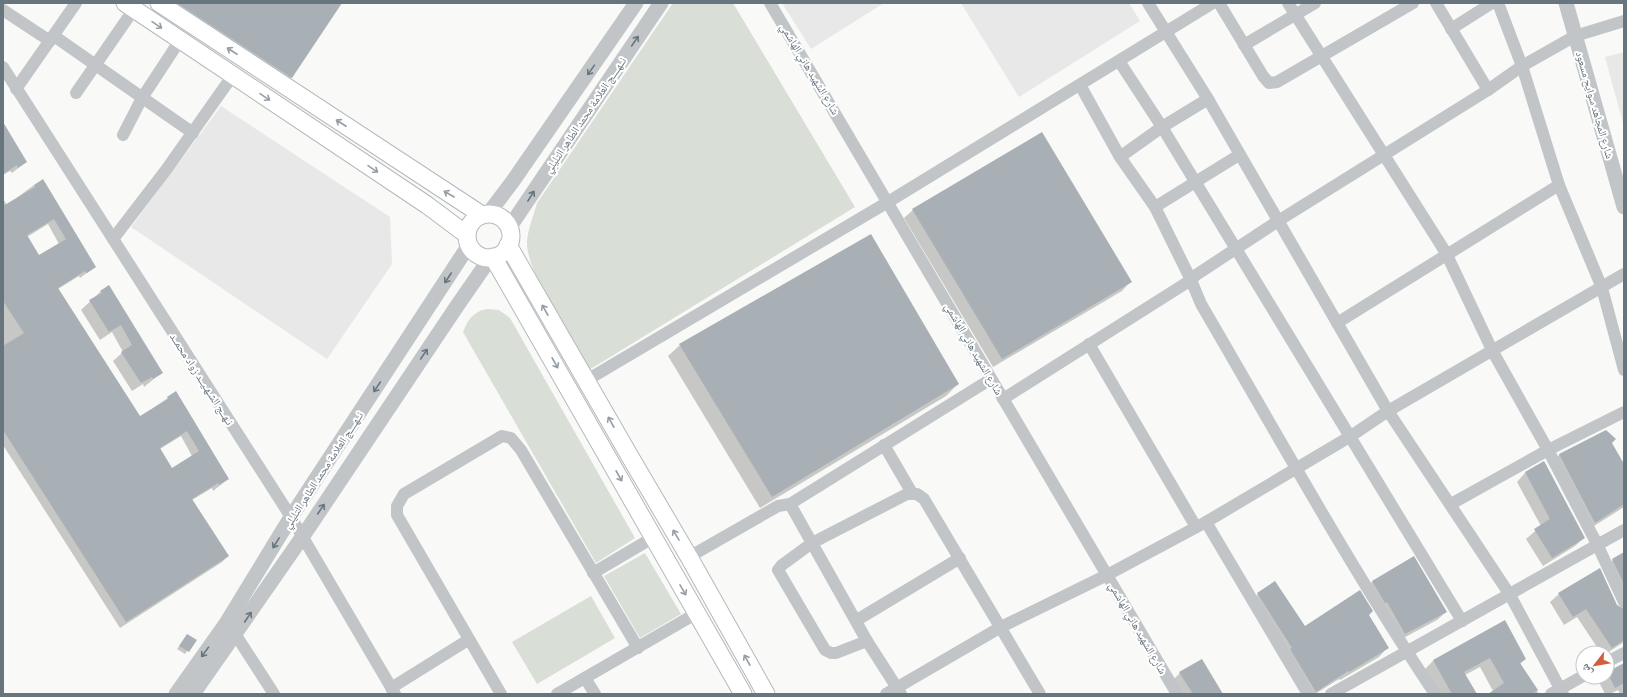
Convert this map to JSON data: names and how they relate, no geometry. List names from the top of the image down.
{
  "streets": {
    "street": [
      "شارع الشهيد هاني الهاشمي",
      "شارع المجاهد سوايح مسعود",
      "نــهــــج العلامة محمد الطاهر التليلي",
      "نـهــج الشـهـيــد زواد محمــد"
    ]
  },
  "crossings": [
    ["نــهــــج العلامة محمد الطاهر التليلي", "نـهــج الشـهـيــد زواد محمــد"]
  ],
  "north": "bottom left"
}
